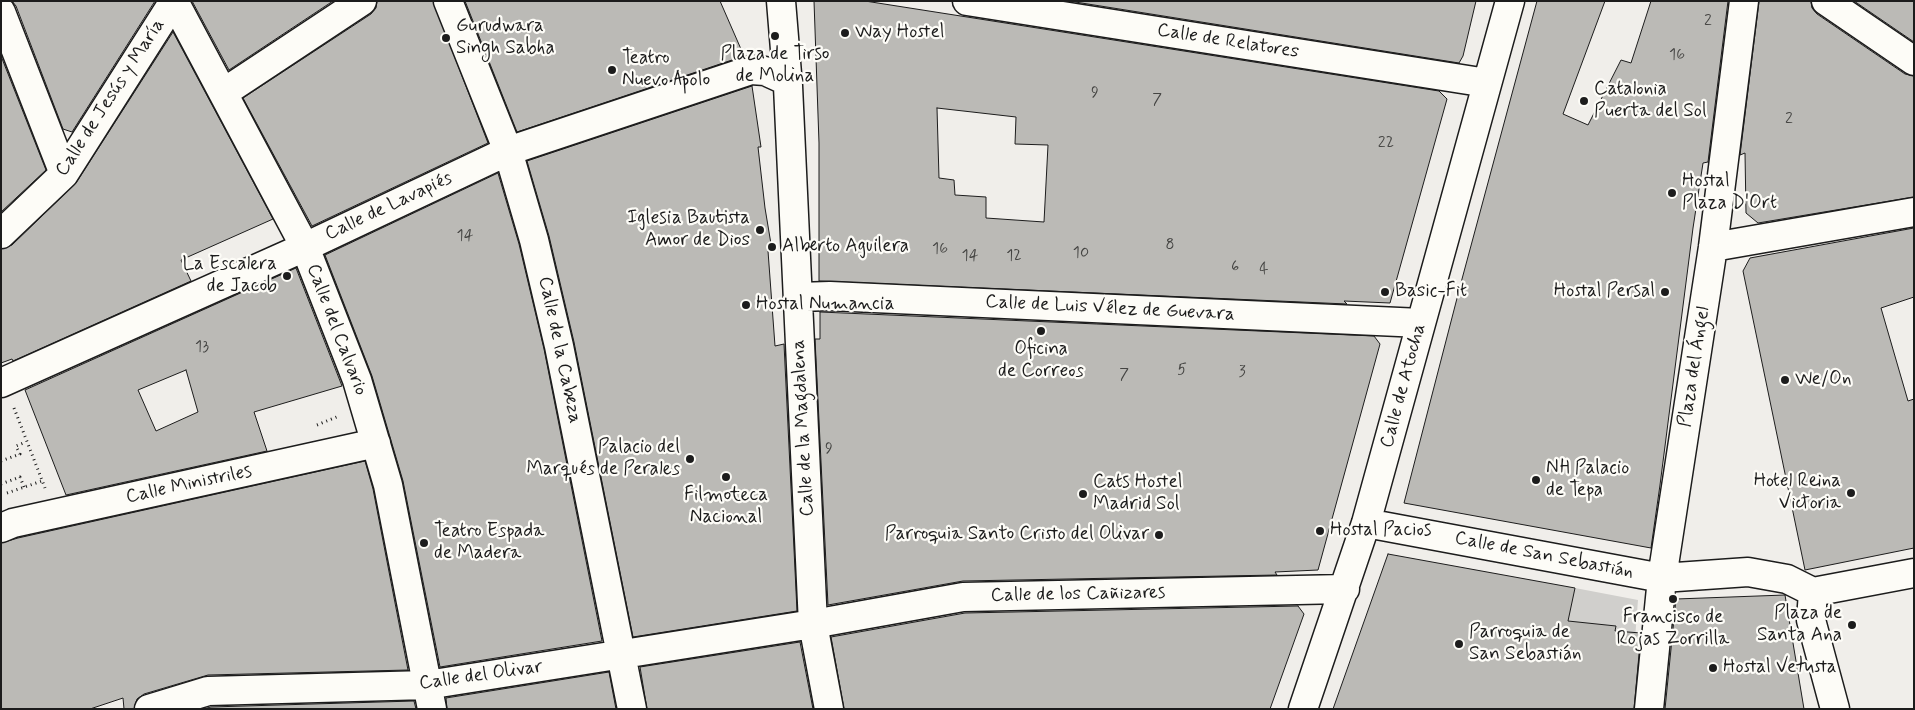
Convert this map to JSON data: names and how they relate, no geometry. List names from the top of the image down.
{
  "streets": {
    "street": [
      "Calle de Relatores",
      "Calle de Jesús y María",
      "Calle de Lavapiés",
      "Calle de Luis Vélez de Guevara",
      "Calle del Calvario",
      "Calle de la Cabeza",
      "Plaza del Ángel",
      "Calle de Atocha",
      "Calle de la Magdalena",
      "Calle Ministriles",
      "Calle de San Sebastián",
      "Calle de los Cañizares",
      "Calle del Olivar"
    ]
  },
  "crossings": [
    ["Calle de Relatores", "Calle de Atocha"],
    ["Calle de Jesús y María", "Calle del Calvario"],
    ["Calle de Lavapiés", "Calle del Calvario"],
    ["Calle de Lavapiés", "Calle de la Cabeza"],
    ["Calle de Lavapiés", "Calle de la Magdalena"],
    ["Calle de Luis Vélez de Guevara", "Calle de Atocha"],
    ["Calle de Luis Vélez de Guevara", "Calle de la Magdalena"],
    ["Calle del Calvario", "Calle Ministriles"],
    ["Calle del Calvario", "Calle del Olivar"],
    ["Calle de la Cabeza", "Calle del Olivar"],
    ["Plaza del Ángel", "Calle de San Sebastián"],
    ["Calle de Atocha", "Calle de San Sebastián"],
    ["Calle de Atocha", "Calle de los Cañizares"],
    ["Calle de la Magdalena", "Calle de los Cañizares"],
    ["Calle de la Magdalena", "Calle del Olivar"],
    ["Calle de los Cañizares", "Calle del Olivar"]
  ],
  "places": [
    "Way Hostel",
    "Plaza de Tirso de Molina",
    "Gurudwara Singh Sabha",
    "Teatro Nuevo Apolo",
    "Catalonia Puerta del Sol",
    "Hostal Plaza D'Ort",
    "Iglesia Bautista Amor de Dios",
    "Alberto Aguilera",
    "La Escalera de Jacob",
    "Basic-Fit",
    "Hostal Persal",
    "Hostal Numancia",
    "Oficina de Correos",
    "We/On",
    "Palacio del Marqués de Perales",
    "Filmoteca Nacional",
    "NH Palacio de Tepa",
    "Hotel Reina Victoria",
    "Cats Hostel Madrid Sol",
    "Hostal Pacios",
    "Parroquia Santo Cristo del Olivar",
    "Teatro Espada de Madera",
    "Francisco de Rojas Zorrilla",
    "Plaza de Santa Ana",
    "Parroquia de San Sebastián",
    "Hostal Vetusta"
  ],
  "house_numbers": [
    "2",
    "16",
    "9",
    "7",
    "2",
    "22",
    "14",
    "8",
    "16",
    "10",
    "14",
    "12",
    "6",
    "4",
    "13",
    "5",
    "3",
    "7",
    "9"
  ]
}
